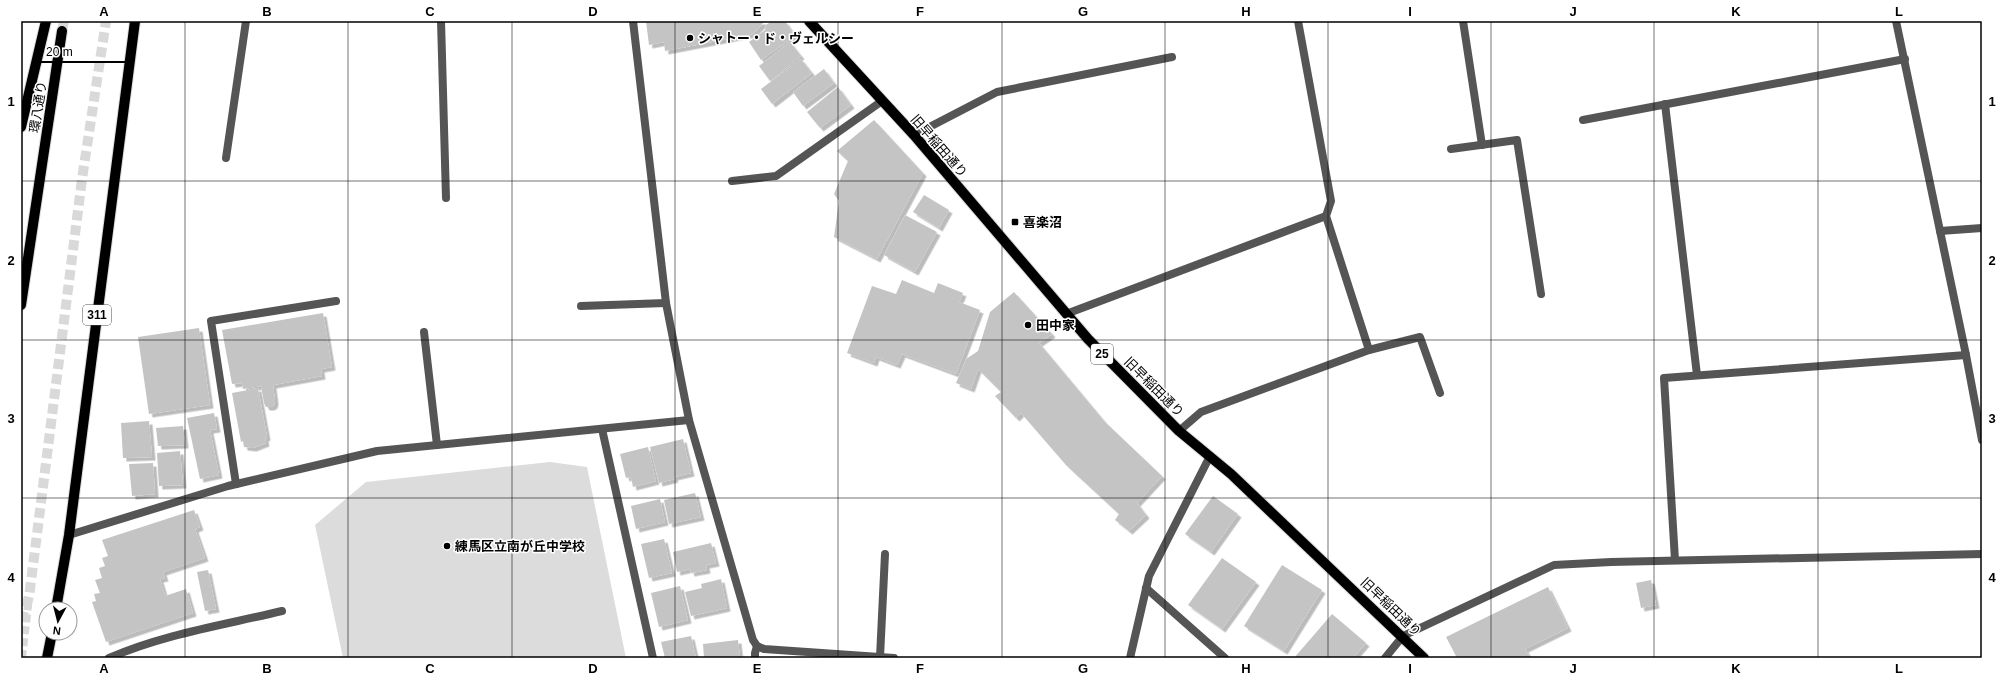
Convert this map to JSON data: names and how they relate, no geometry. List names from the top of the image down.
{
  "streets": {
    "main road": [
      "環八通り",
      "旧早稲田通り",
      "311",
      "25"
    ]
  },
  "places": {
    "other": ["シャトー・ド・ヴェルシー", "田中家", "練馬区立南が丘中学校"],
    "transit": ["喜楽沼"]
  },
  "scale_bar": "20 m",
  "north": "bottom",
  "grid": {
    "columns": [
      "A",
      "B",
      "C",
      "D",
      "E",
      "F",
      "G",
      "H",
      "I",
      "J",
      "K",
      "L"
    ],
    "rows": [
      "1",
      "2",
      "3",
      "4"
    ]
  }
}
